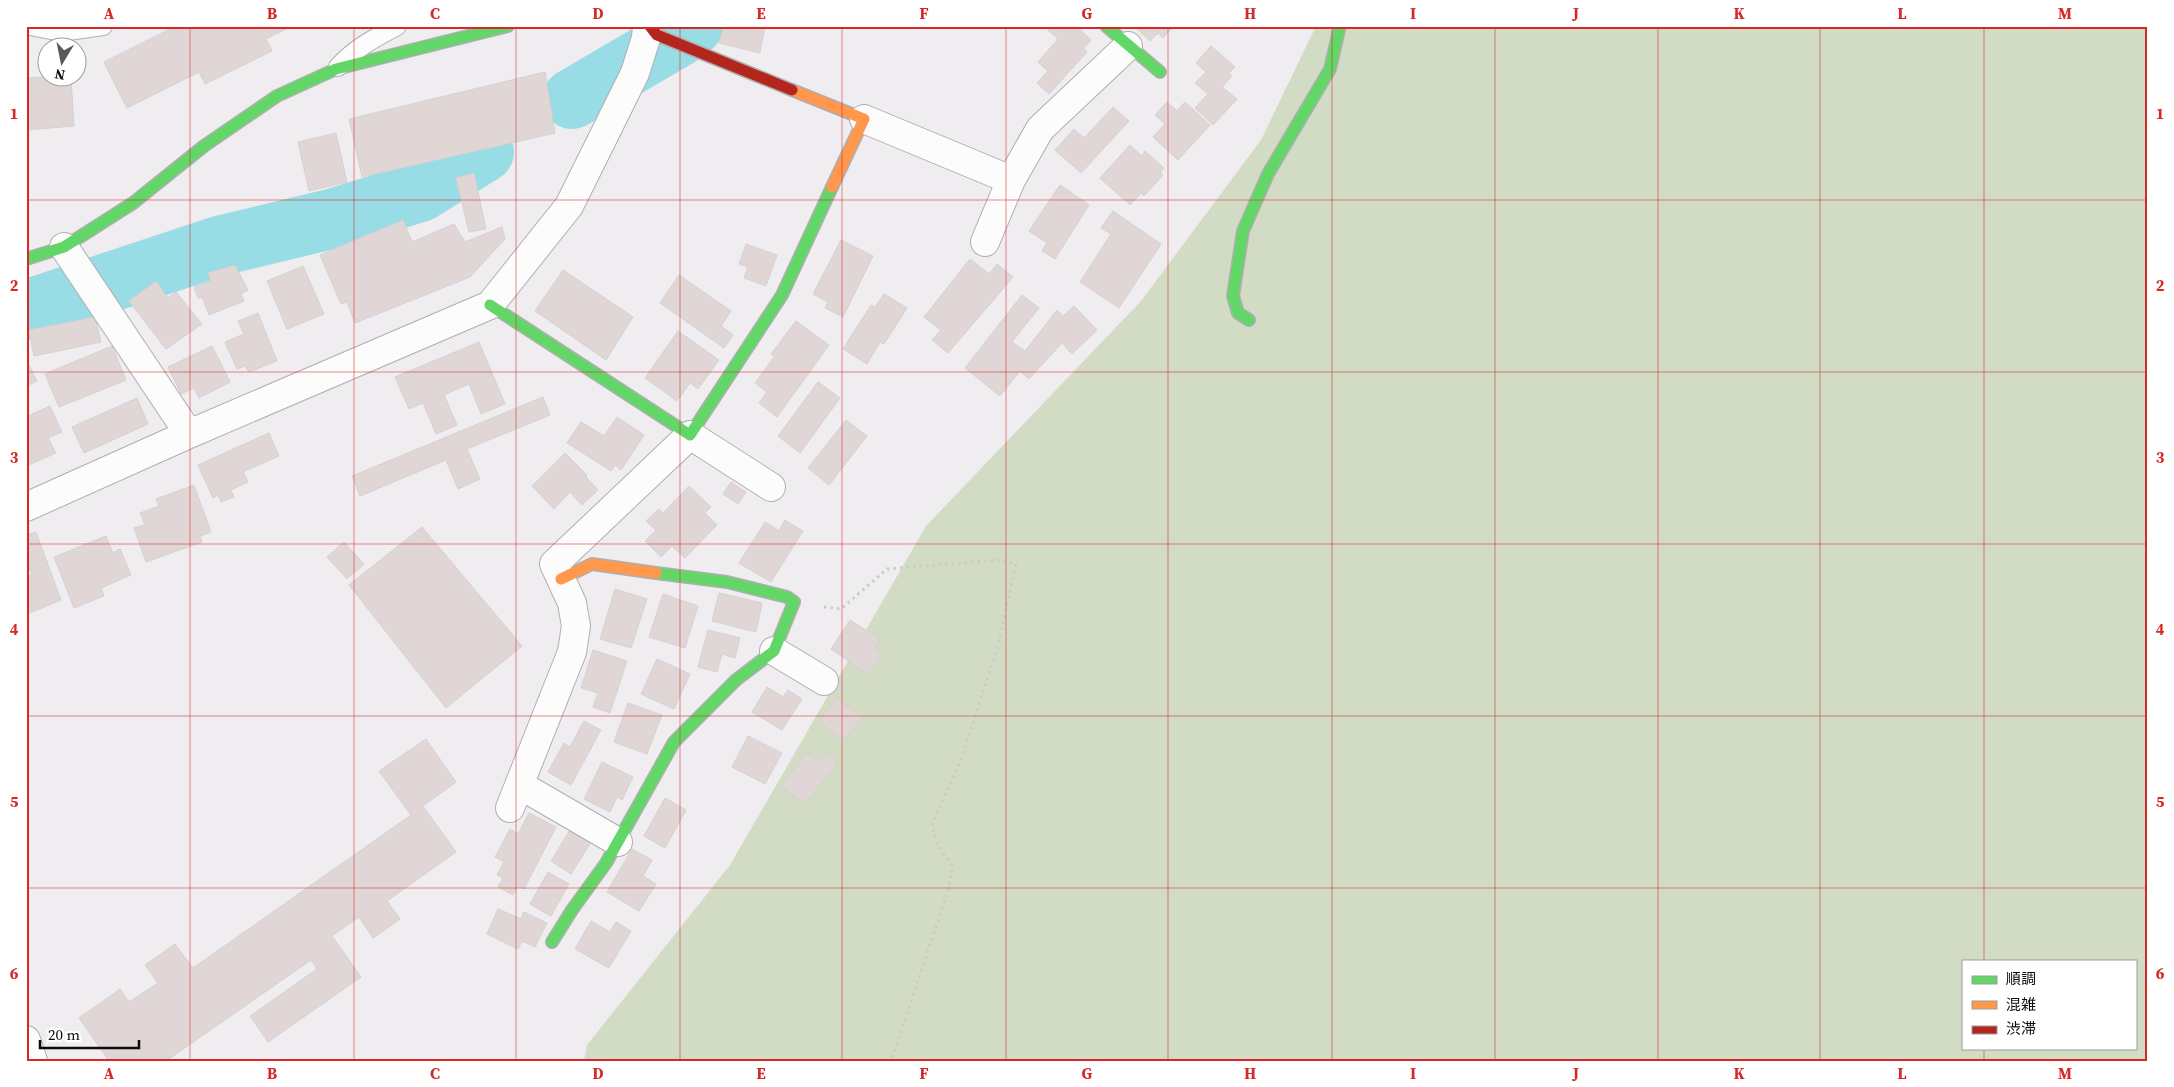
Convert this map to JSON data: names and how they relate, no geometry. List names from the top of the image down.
{
  "legend": ["順調", "混雑", "渋滞"],
  "scale_bar": "20 m",
  "north": "bottom",
  "grid": {
    "columns": [
      "A",
      "B",
      "C",
      "D",
      "E",
      "F",
      "G",
      "H",
      "I",
      "J",
      "K",
      "L",
      "M"
    ],
    "rows": [
      "1",
      "2",
      "3",
      "4",
      "5",
      "6"
    ]
  }
}
